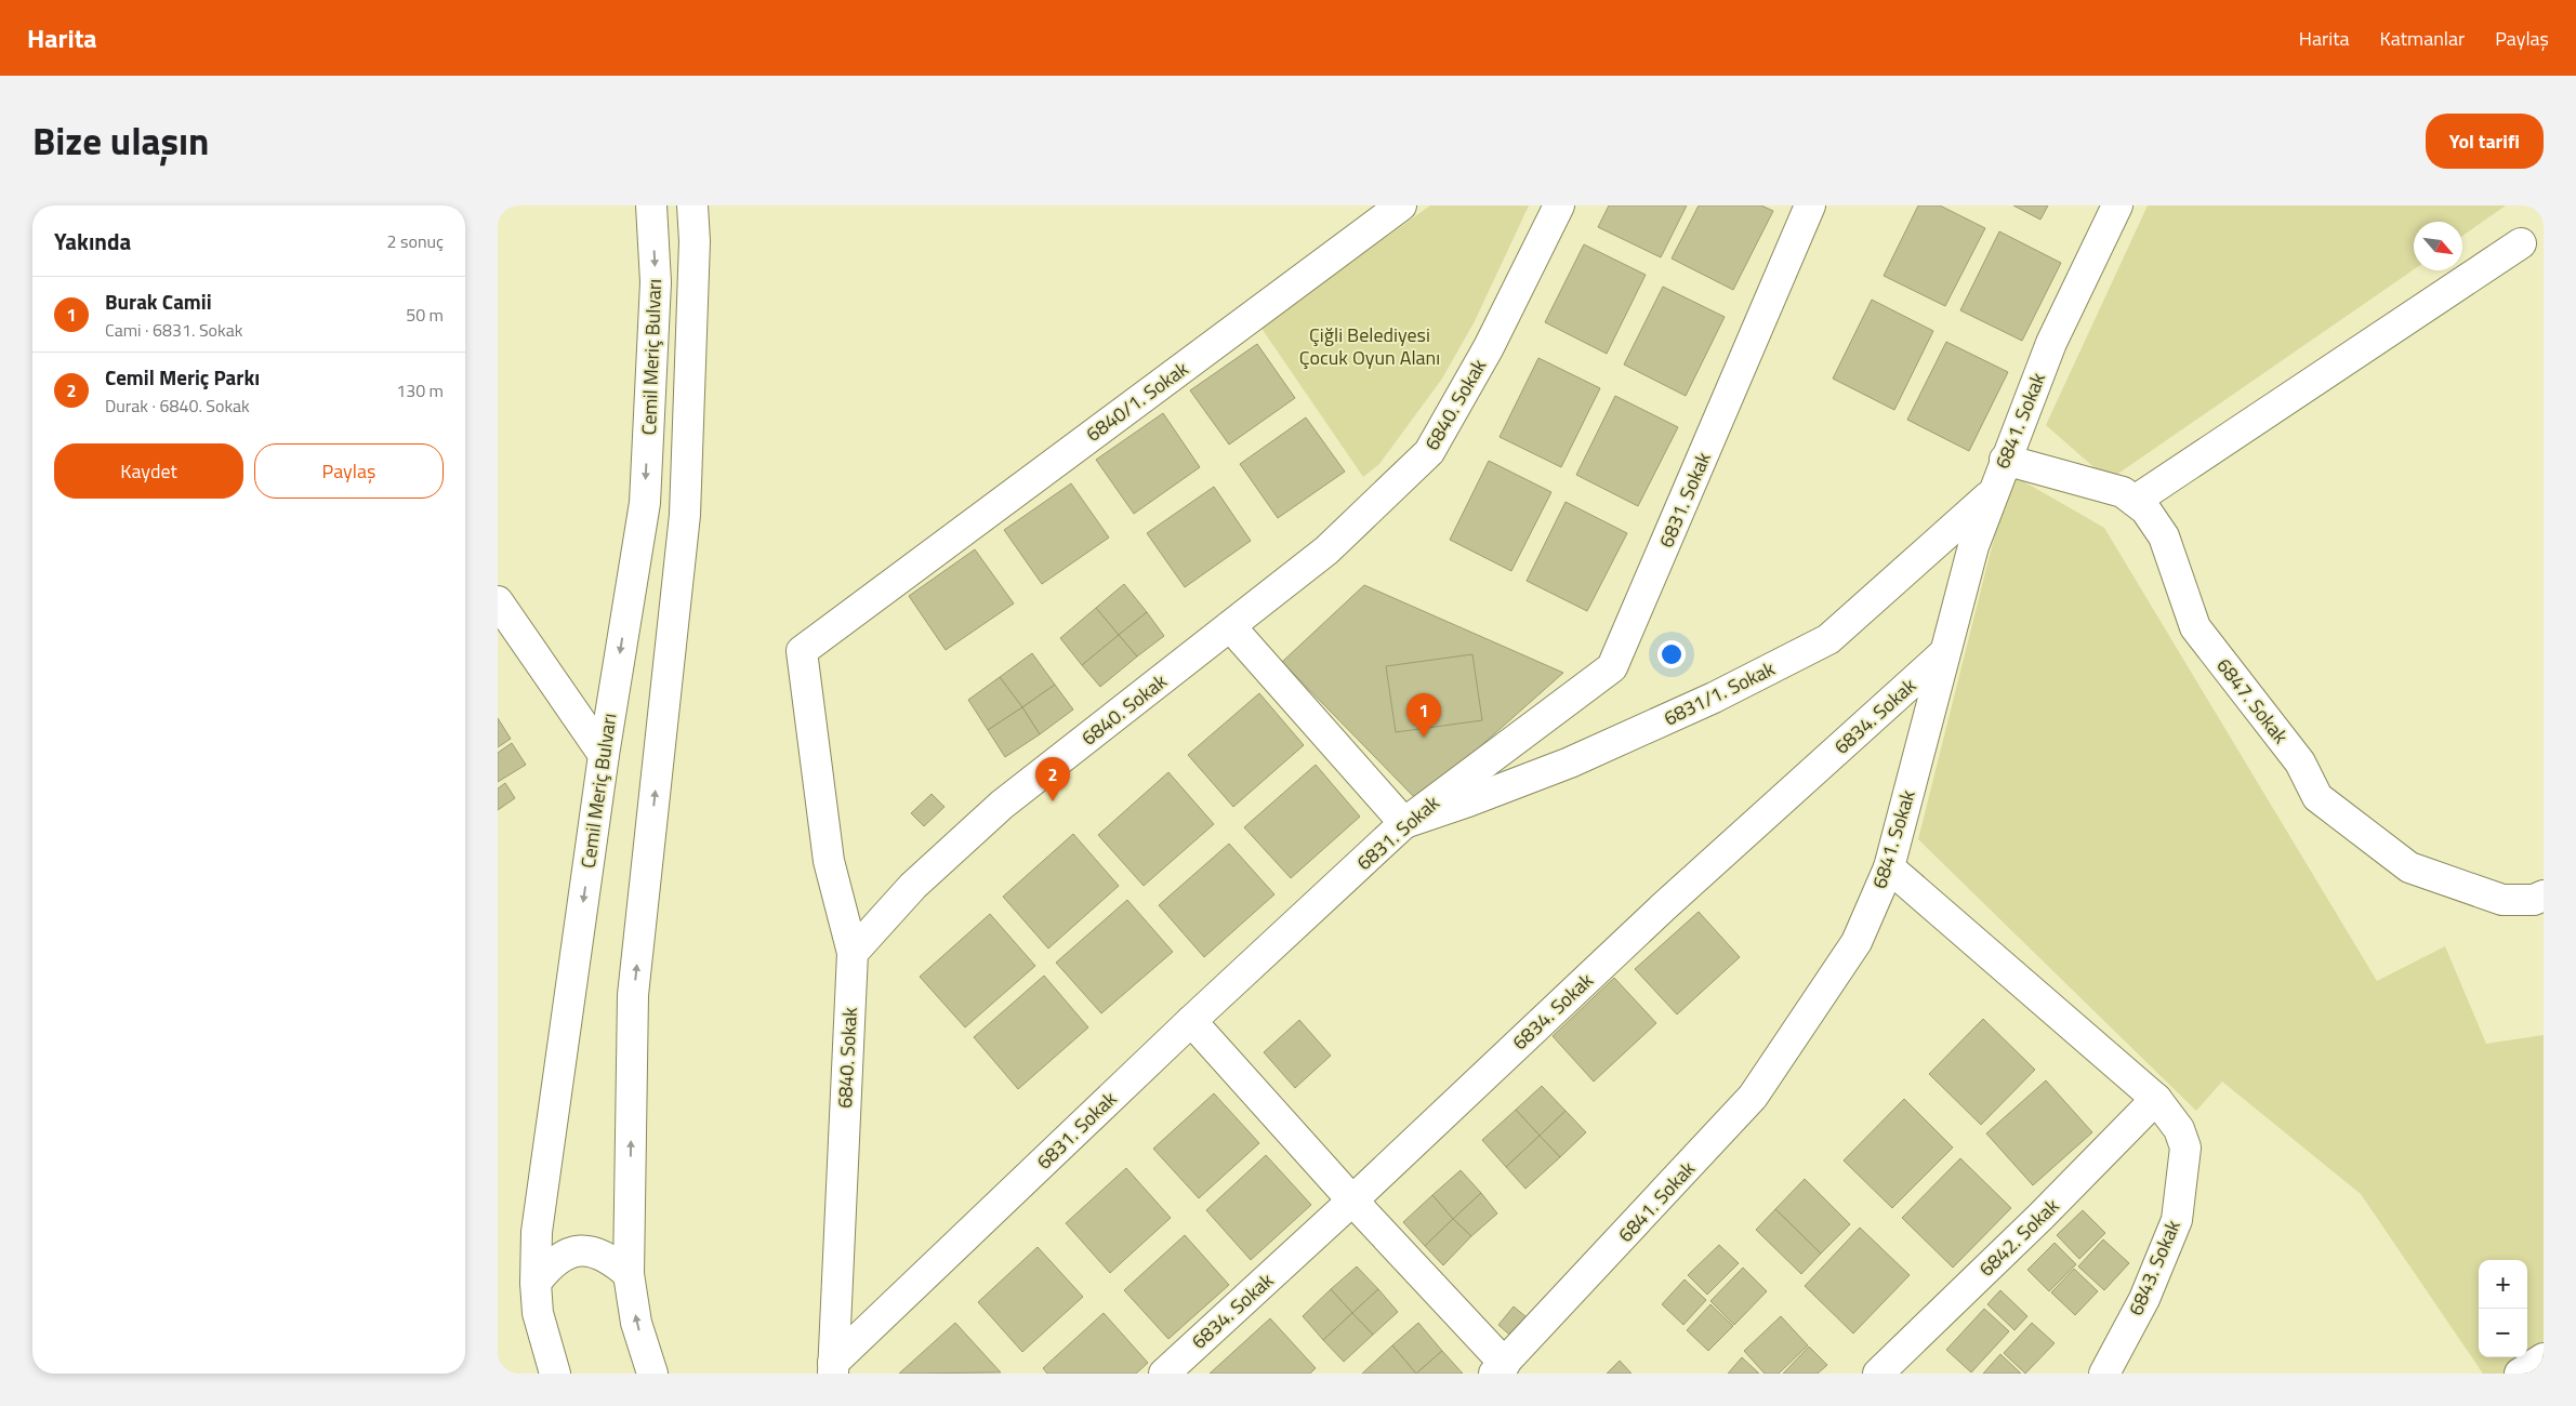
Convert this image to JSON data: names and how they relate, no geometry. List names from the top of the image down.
{
  "streets": {
    "street": [
      "Cemil Meriç Bulvarı",
      "6840/1. Sokak",
      "6840. Sokak",
      "6841. Sokak",
      "6831. Sokak",
      "6831/1. Sokak",
      "6847. Sokak",
      "6834. Sokak",
      "6842. Sokak",
      "6843. Sokak"
    ]
  },
  "crossings": [
    ["6840/1. Sokak", "6840. Sokak"],
    ["6840. Sokak", "6831. Sokak"],
    ["6841. Sokak", "6831/1. Sokak"],
    ["6841. Sokak", "6847. Sokak"],
    ["6841. Sokak", "6834. Sokak"],
    ["6841. Sokak", "6843. Sokak"],
    ["6831. Sokak", "6831/1. Sokak"],
    ["6842. Sokak", "6843. Sokak"]
  ],
  "parks": ["Çiğli Belediyesi Çocuk Oyun Alanı"],
  "north": "bottom right",
  "page": {
    "header": "Harita",
    "nav": ["Harita", "Katmanlar", "Paylaş"],
    "title": "Bize ulaşın",
    "buttons": [
      "Yol tarifi",
      ["Kaydet", "Paylaş"]
    ],
    "heading": ["Yakında", "2 sonuç"],
    "list": [
      {
        "mark": "1",
        "name": "Burak Camii",
        "note": "Cami · 6831. Sokak",
        "value": "50 m"
      },
      {
        "mark": "2",
        "name": "Cemil Meriç Parkı",
        "note": "Durak · 6840. Sokak",
        "value": "130 m"
      }
    ],
    "pins": ["1", "2"],
    "map_buttons": ["+", "−"]
  }
}
